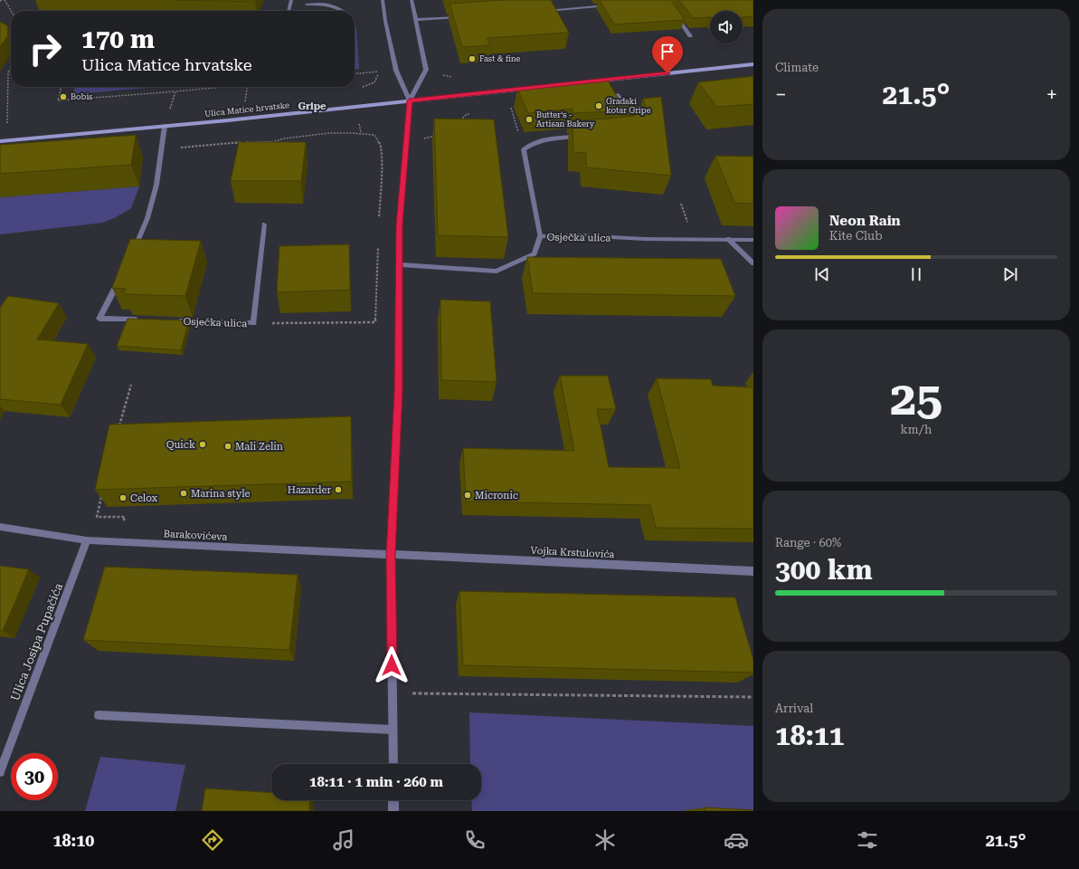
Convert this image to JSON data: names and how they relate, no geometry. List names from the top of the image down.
{
  "streets": {
    "street": [
      "Ulica Matice hrvatske",
      "Osječka ulica",
      "Barakovićeva",
      "Vojka Krstulovića",
      "Ulica Josipa Pupačića"
    ]
  },
  "crossings": [
    ["Barakovićeva", "Vojka Krstulovića"],
    ["Barakovićeva", "Ulica Josipa Pupačića"]
  ],
  "districts": ["Gripe"],
  "places": [
    "Fast & fine",
    "Bobis",
    "Gradski kotar Gripe",
    "Butter‘s - Artisan Bakery",
    "Quick",
    "Mali Zelin",
    "Hazarder",
    "Marina style",
    "Micronic",
    "Celox"
  ],
  "page": {
    "tile": [
      "Climate",
      ["25", "km/h"],
      ["Range · 60%", "300 km"],
      ["Arrival", "18:11"]
    ],
    "turn": ["170 m", "Ulica Matice hrvatske"],
    "heat": ["−", "21.5°", "+"],
    "song": ["Neon Rain", "Kite Club"],
    "limit": "30",
    "trip": "18:11 · 1 min · 260 m",
    "tabs": ["18:10", "21.5°"]
  }
}
